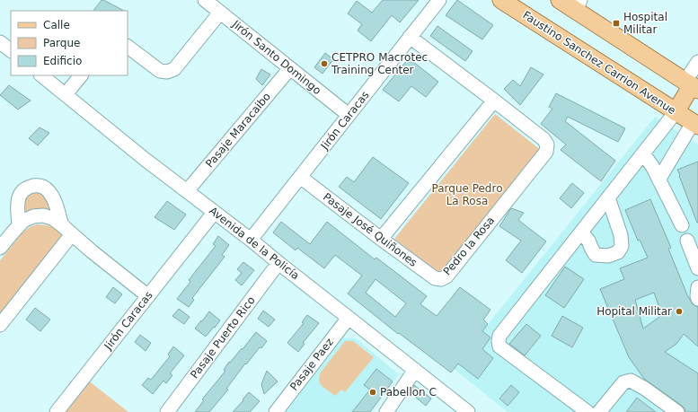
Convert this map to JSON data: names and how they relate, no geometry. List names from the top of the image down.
{
  "streets": {
    "main road": ["Faustino Sanchez Carrion Avenue"],
    "street": [
      "Jirón Santo Domingo",
      "Jirón Caracas",
      "Pasaje Maracaibo",
      "Pasaje José Quiñones",
      "Avenida de la Policía",
      "Pedro la Rosa",
      "Pasaje Puerto Rico",
      "Pasaje Paez"
    ]
  },
  "crossings": [
    ["Jirón Santo Domingo", "Jirón Caracas"],
    ["Jirón Santo Domingo", "Pasaje Maracaibo"],
    ["Jirón Caracas", "Pasaje José Quiñones"],
    ["Jirón Caracas", "Avenida de la Policía"],
    ["Pasaje Maracaibo", "Avenida de la Policía"],
    ["Pasaje José Quiñones", "Pedro la Rosa"],
    ["Avenida de la Policía", "Pasaje Puerto Rico"],
    ["Avenida de la Policía", "Pasaje Paez"]
  ],
  "parks": ["Parque Pedro La Rosa"],
  "places": {
    "transit": ["Hospital Militar"],
    "other": ["CETPRO Macrotec Training Center", "Hopital Militar", "Pabellon C"]
  },
  "legend": ["Calle", "Parque", "Edificio"]
}
